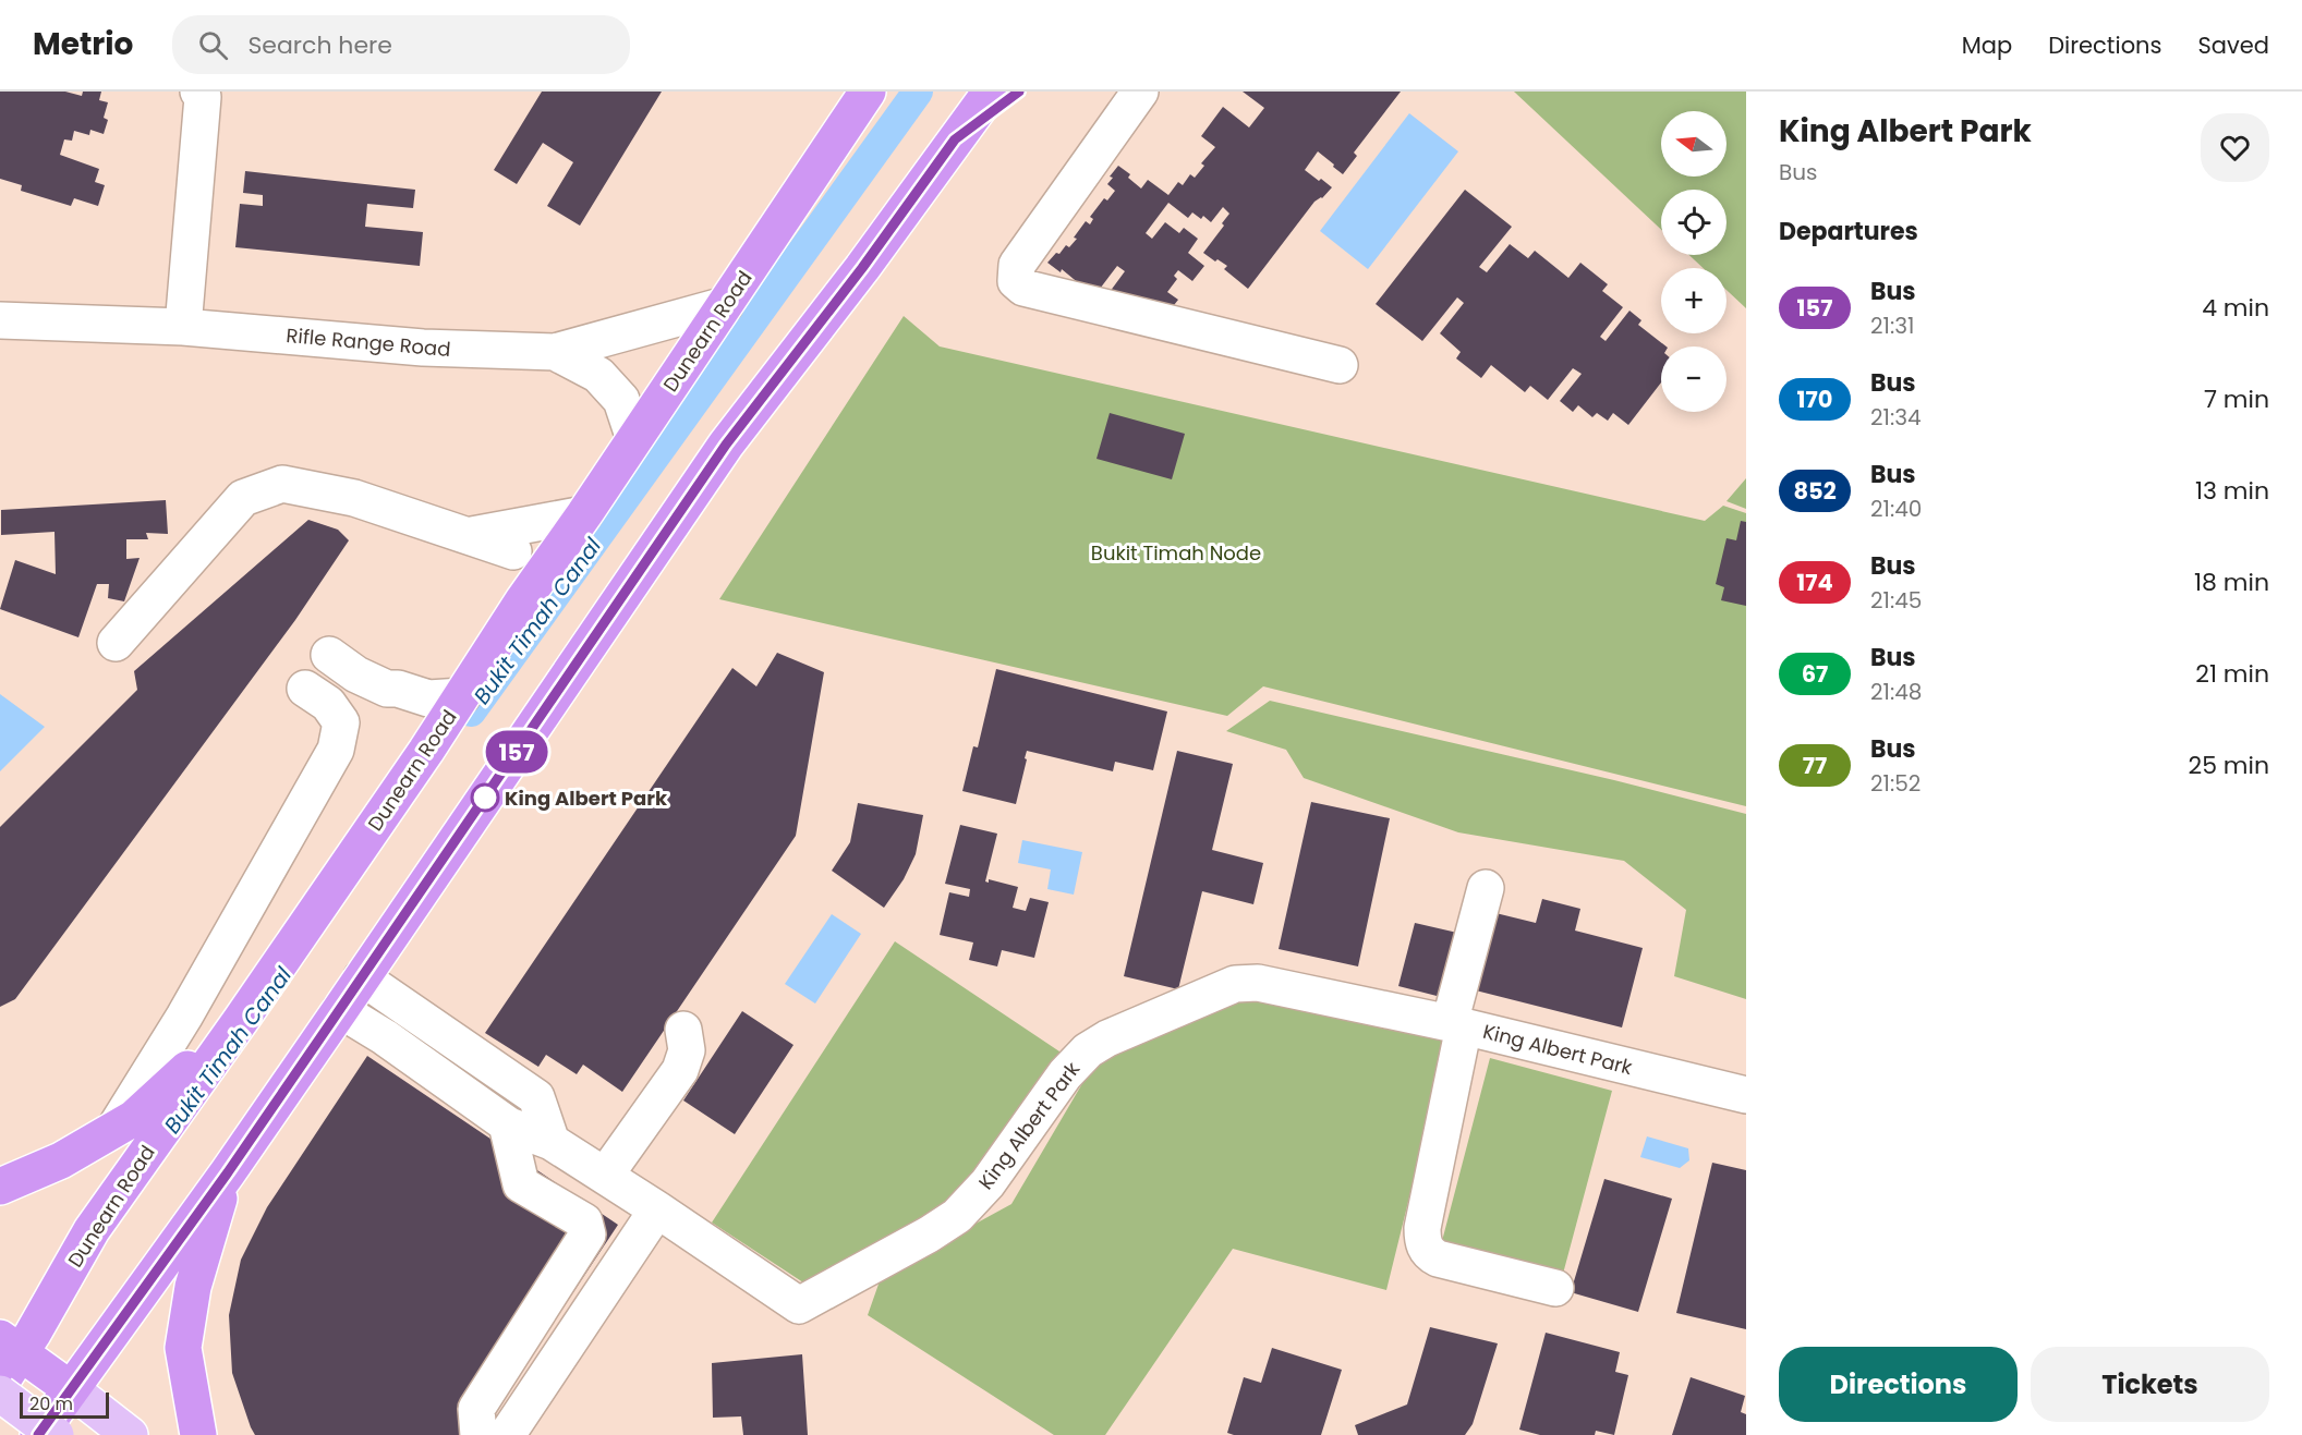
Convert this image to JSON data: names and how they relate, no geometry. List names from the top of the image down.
{
  "streets": {
    "highway": ["Dunearn Road"],
    "street": ["Rifle Range Road", "King Albert Park"]
  },
  "crossings": [
    ["Dunearn Road", "Rifle Range Road"]
  ],
  "water": ["Bukit Timah Canal"],
  "parks": ["Bukit Timah Node"],
  "places": ["King Albert Park"],
  "lines": ["bus line 157"],
  "scale_bar": "20 m",
  "north": "left",
  "page": {
    "header": "Metrio",
    "search": "Search here",
    "nav": ["Map", "Directions", "Saved"],
    "on_map": "157",
    "heading": [
      ["King Albert Park", "Bus"],
      "Departures"
    ],
    "map_buttons": ["+", "−"],
    "list": [
      {
        "mark": "157",
        "name": "Bus",
        "note": "21:31",
        "value": "4 min"
      },
      {
        "mark": "170",
        "name": "Bus",
        "note": "21:34",
        "value": "7 min"
      },
      {
        "mark": "852",
        "name": "Bus",
        "note": "21:40",
        "value": "13 min"
      },
      {
        "mark": "174",
        "name": "Bus",
        "note": "21:45",
        "value": "18 min"
      },
      {
        "mark": "67",
        "name": "Bus",
        "note": "21:48",
        "value": "21 min"
      },
      {
        "mark": "77",
        "name": "Bus",
        "note": "21:52",
        "value": "25 min"
      }
    ],
    "buttons": ["Directions", "Tickets"],
    "scale": "20 m"
  }
}
